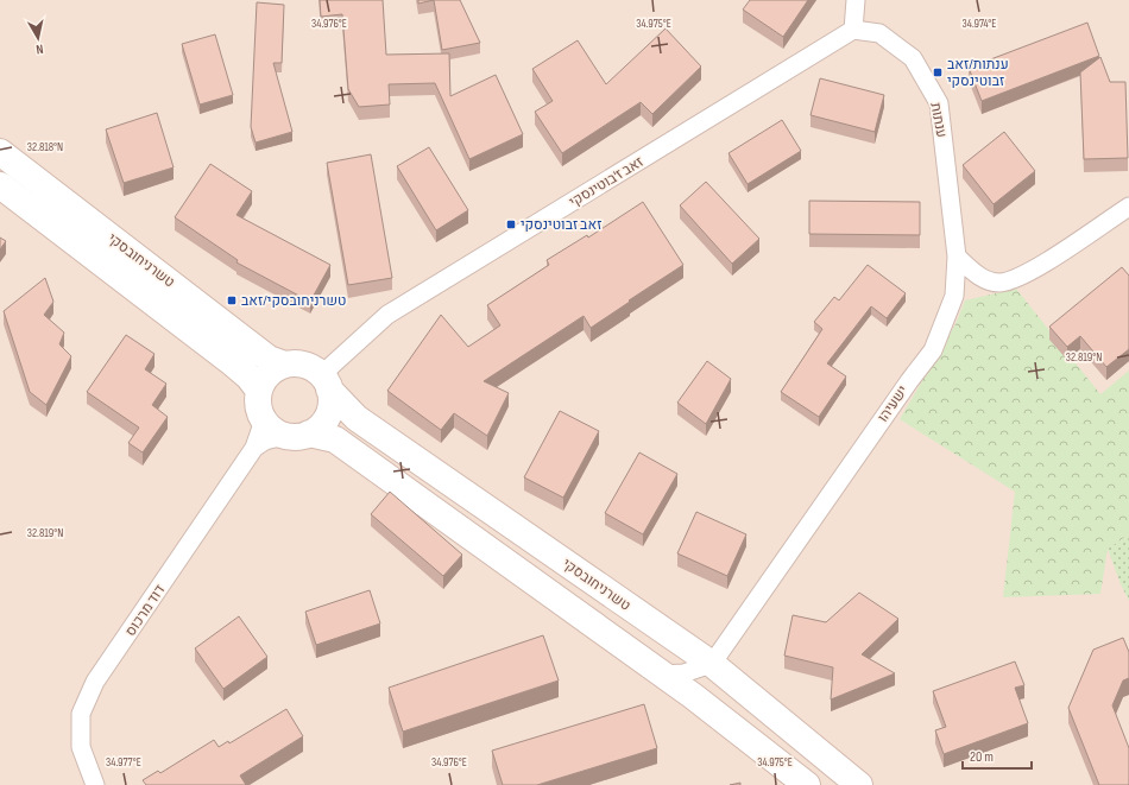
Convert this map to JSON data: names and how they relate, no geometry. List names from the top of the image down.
{
  "streets": {
    "street": [
      "ענתות",
      "זאב ז'בוטינסקי",
      "טשרניחובסקי",
      "ישעיהו",
      "דוד מרכוס"
    ]
  },
  "crossings": [
    ["ענתות", "זאב ז'בוטינסקי"],
    ["ענתות", "ישעיהו"],
    ["זאב ז'בוטינסקי", "טשרניחובסקי"],
    ["זאב ז'בוטינסקי", "דוד מרכוס"],
    ["טשרניחובסקי", "ישעיהו"],
    ["טשרניחובסקי", "דוד מרכוס"]
  ],
  "places": {
    "transit": ["ענתות/זאב זבוטינסקי", "זאב זבוטינסקי", "טשרניחובסקי/זאב"]
  },
  "scale_bar": "20 m",
  "north": "bottom",
  "coordinates": [
    "34.976°E",
    "34.975°E",
    "34.974°E",
    "32.818°N",
    "32.819°N",
    "34.977°E"
  ]
}
